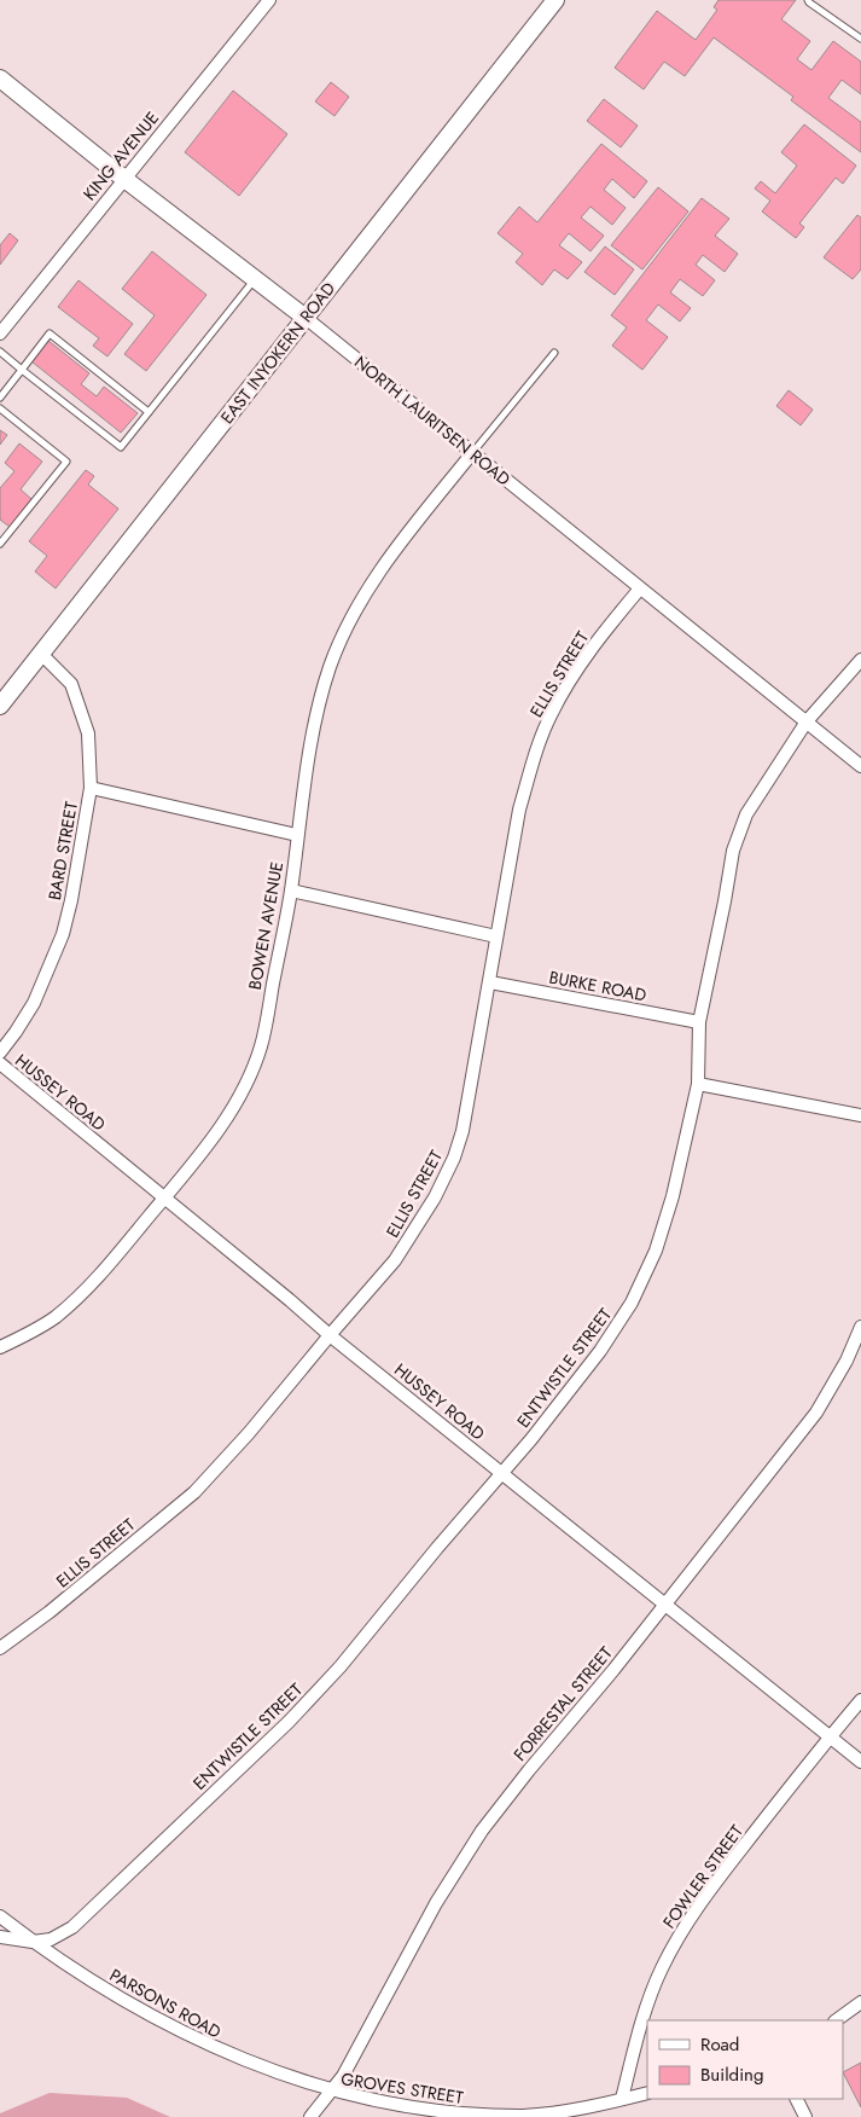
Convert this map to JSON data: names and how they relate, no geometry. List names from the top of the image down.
{
  "streets": {
    "street": [
      "KING AVENUE",
      "EAST INYOKERN ROAD",
      "NORTH LAURITSEN ROAD",
      "ELLIS STREET",
      "BARD STREET",
      "BOWEN AVENUE",
      "BURKE ROAD",
      "HUSSEY ROAD",
      "ENTWISTLE STREET",
      "FORRESTAL STREET",
      "FOWLER STREET",
      "PARSONS ROAD",
      "GROVES STREET"
    ]
  },
  "crossings": [
    ["KING AVENUE", "NORTH LAURITSEN ROAD"],
    ["EAST INYOKERN ROAD", "NORTH LAURITSEN ROAD"],
    ["EAST INYOKERN ROAD", "BARD STREET"],
    ["NORTH LAURITSEN ROAD", "ELLIS STREET"],
    ["NORTH LAURITSEN ROAD", "BOWEN AVENUE"],
    ["NORTH LAURITSEN ROAD", "ENTWISTLE STREET"],
    ["ELLIS STREET", "BURKE ROAD"],
    ["ELLIS STREET", "HUSSEY ROAD"],
    ["BOWEN AVENUE", "HUSSEY ROAD"],
    ["BURKE ROAD", "ENTWISTLE STREET"],
    ["HUSSEY ROAD", "ENTWISTLE STREET"],
    ["HUSSEY ROAD", "FORRESTAL STREET"],
    ["HUSSEY ROAD", "FOWLER STREET"],
    ["ENTWISTLE STREET", "PARSONS ROAD"],
    ["FORRESTAL STREET", "PARSONS ROAD"],
    ["FORRESTAL STREET", "GROVES STREET"],
    ["FOWLER STREET", "GROVES STREET"],
    ["PARSONS ROAD", "GROVES STREET"]
  ],
  "legend": ["Road", "Building"]
}
